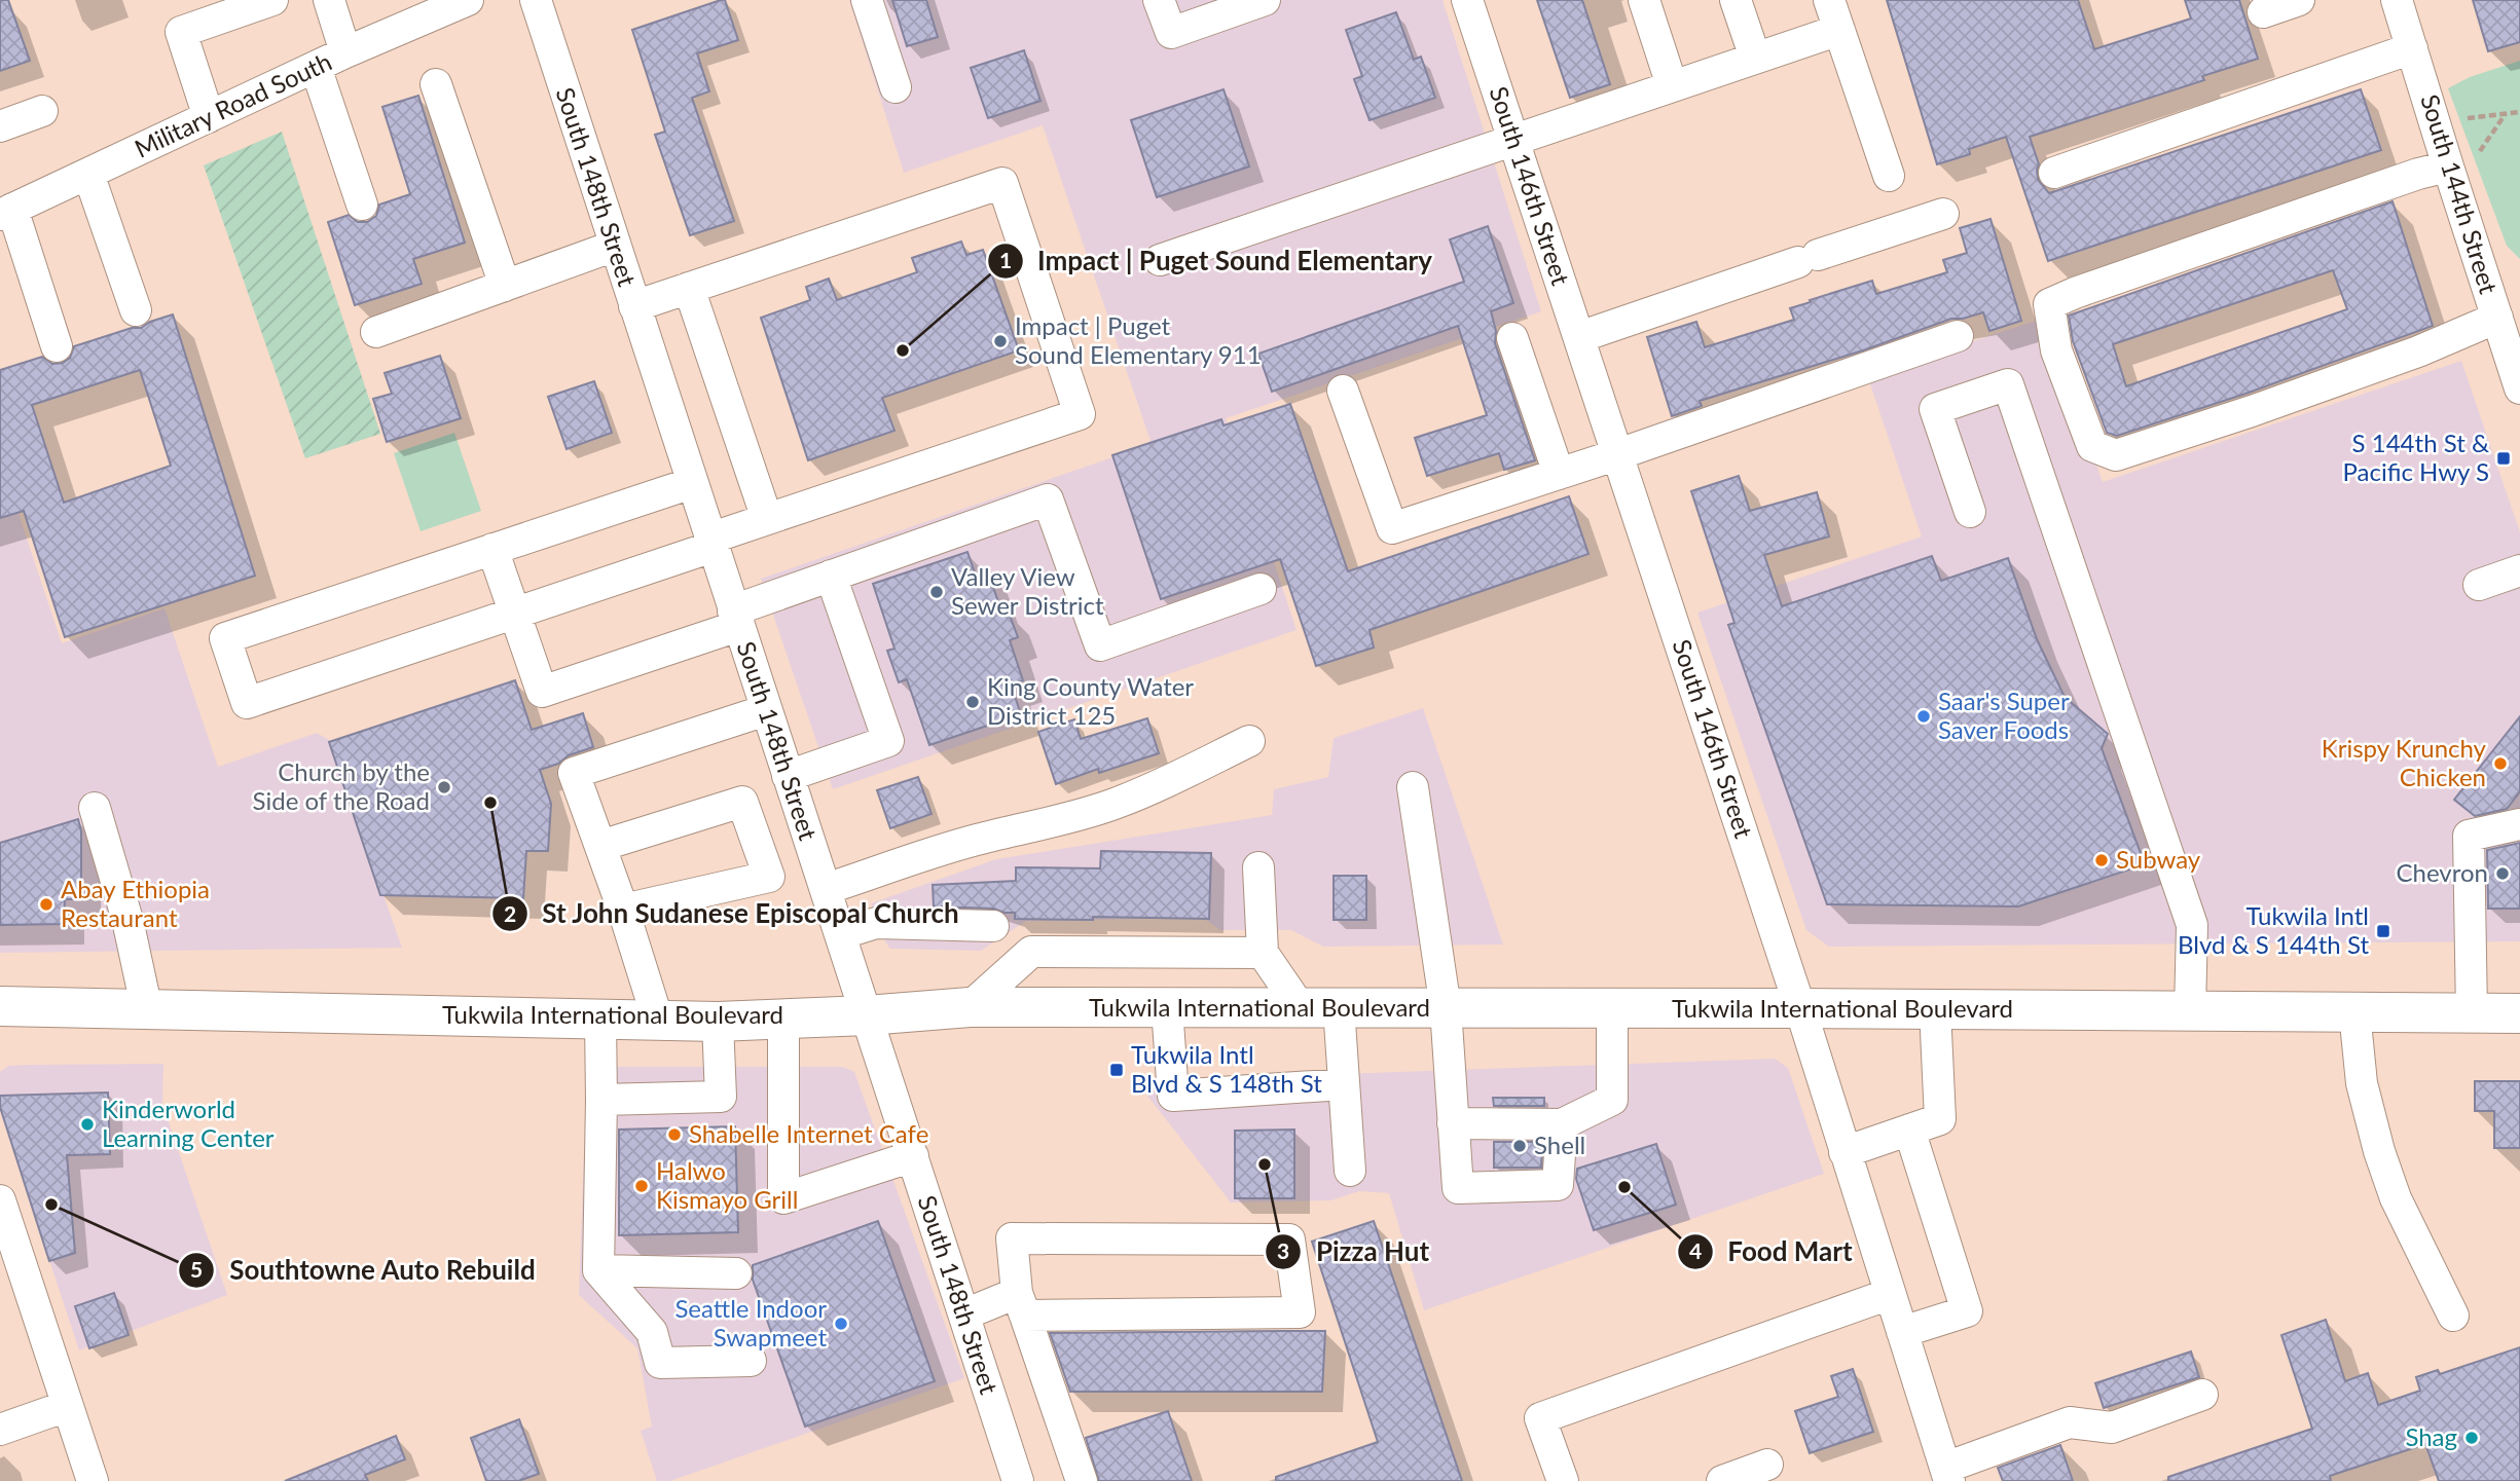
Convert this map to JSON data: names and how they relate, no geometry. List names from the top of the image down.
{
  "streets": {
    "main road": ["Tukwila International Boulevard"],
    "street": [
      "Military Road South",
      "South 146th Street",
      "South 148th Street",
      "South 144th Street"
    ]
  },
  "crossings": [
    ["South 146th Street", "Tukwila International Boulevard"],
    ["South 148th Street", "Tukwila International Boulevard"]
  ],
  "places": {
    "other": [
      "Impact | Puget Sound Elementary 911",
      "Impact | Puget Sound Elementary",
      "Valley View Sewer District",
      "King County Water District 125",
      "Saar's Super Saver Foods",
      "Krispy Krunchy Chicken",
      "Church by the Side of the Road",
      "St John Sudanese Episcopal Church",
      "Subway",
      "Chevron",
      "Abay Ethiopia Restaurant",
      "Kinderworld Learning Center",
      "Shabelle Internet Cafe",
      "Shell",
      "Pizza Hut",
      "Halwo Kismayo Grill",
      "Food Mart",
      "Southtowne Auto Rebuild",
      "Seattle Indoor Swapmeet",
      "Shag"
    ],
    "transit": ["S 144th St & Pacific Hwy S", "Tukwila Intl Blvd & S 144th St", "Tukwila Intl Blvd & S 148th St"]
  }
}
